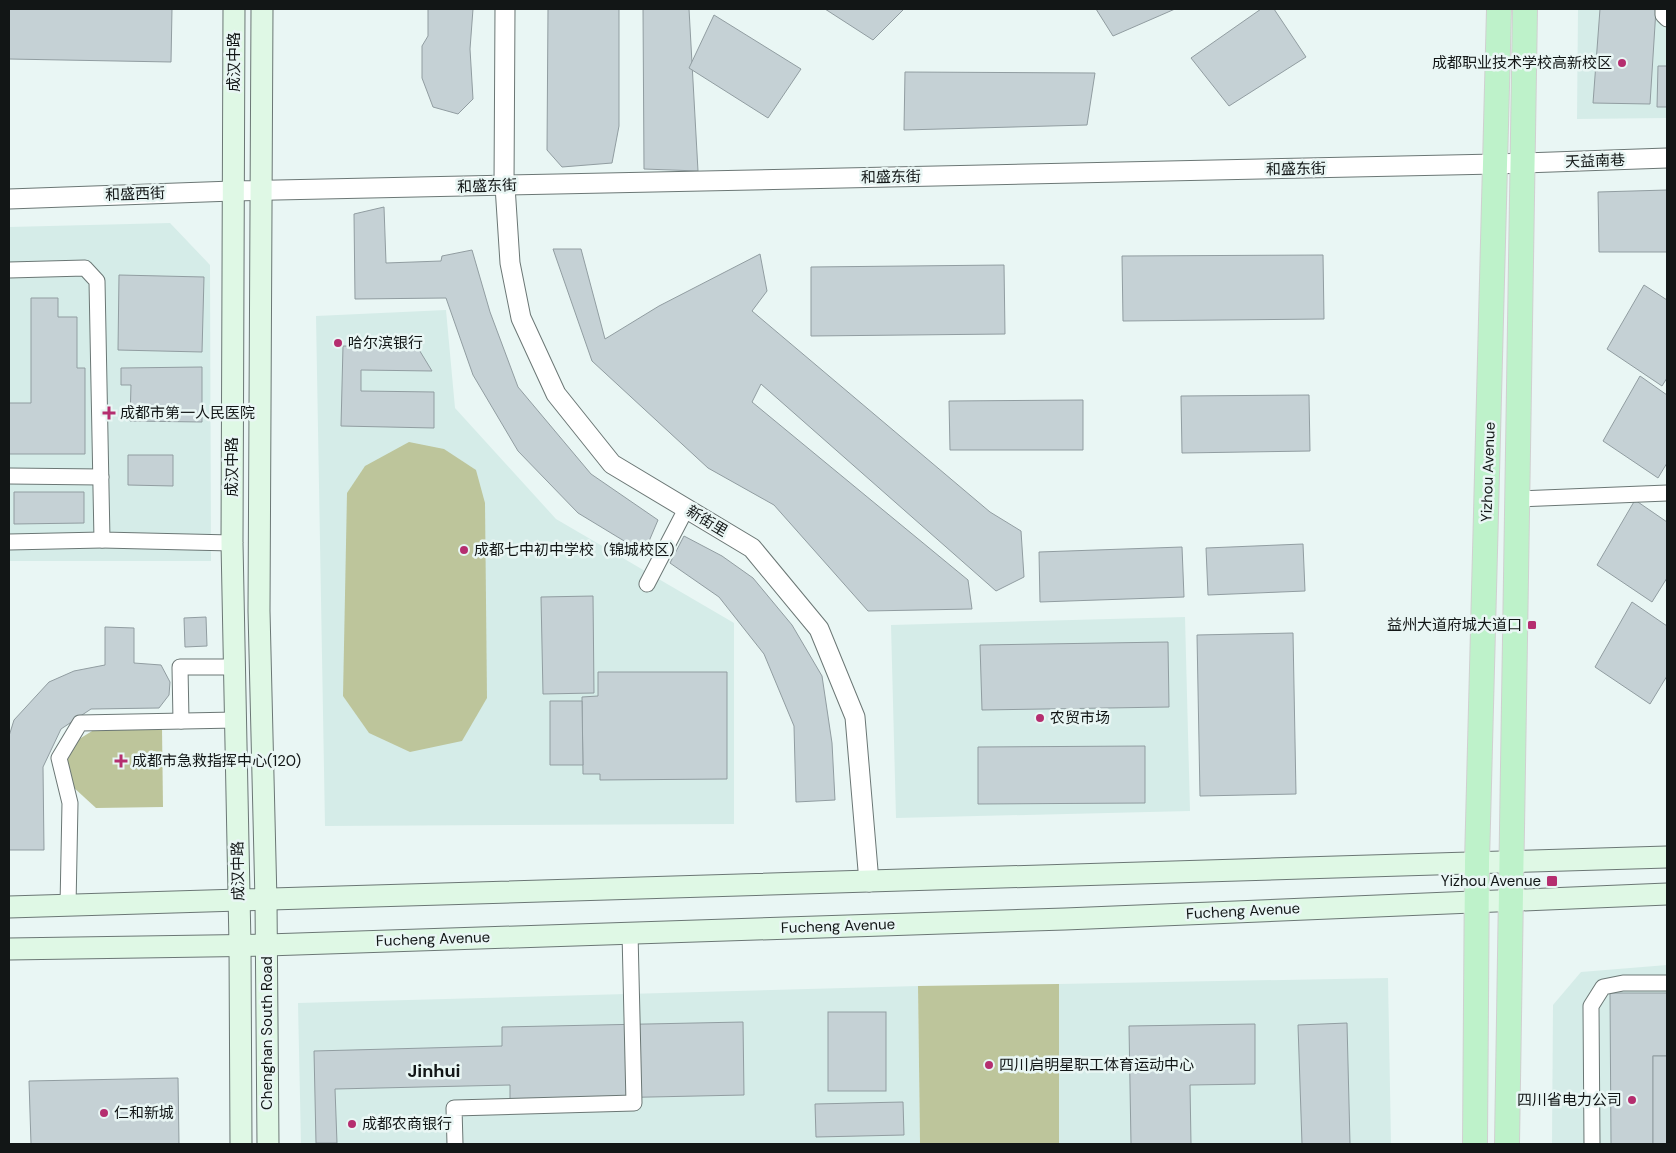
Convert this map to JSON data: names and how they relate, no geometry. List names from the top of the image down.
{
  "streets": {
    "main road": [
      "成汉中路",
      "Yizhou Avenue",
      "Fucheng Avenue",
      "Chenghan South Road"
    ],
    "street": [
      "天益南巷",
      "和盛东街",
      "和盛西街",
      "新街里"
    ]
  },
  "crossings": [
    ["成汉中路", "和盛东街"],
    ["成汉中路", "和盛西街"],
    ["成汉中路", "Fucheng Avenue"],
    ["成汉中路", "Chenghan South Road"],
    ["天益南巷", "和盛东街"],
    ["天益南巷", "Yizhou Avenue"],
    ["和盛东街", "和盛西街"],
    ["和盛东街", "Yizhou Avenue"],
    ["和盛东街", "新街里"],
    ["Yizhou Avenue", "Fucheng Avenue"],
    ["Fucheng Avenue", "Chenghan South Road"]
  ],
  "districts": ["Jinhui"],
  "places": {
    "other": [
      "成都职业技术学校高新校区",
      "哈尔滨银行",
      "成都七中初中学校（锦城校区）",
      "农贸市场",
      "四川启明星职工体育运动中心",
      "四川省电力公司",
      "仁和新城",
      "成都农商银行"
    ],
    "health": ["成都市第一人民医院", "成都市急救指挥中心(120)"],
    "transit": ["益州大道府城大道口", "Yizhou Avenue"]
  }
}
